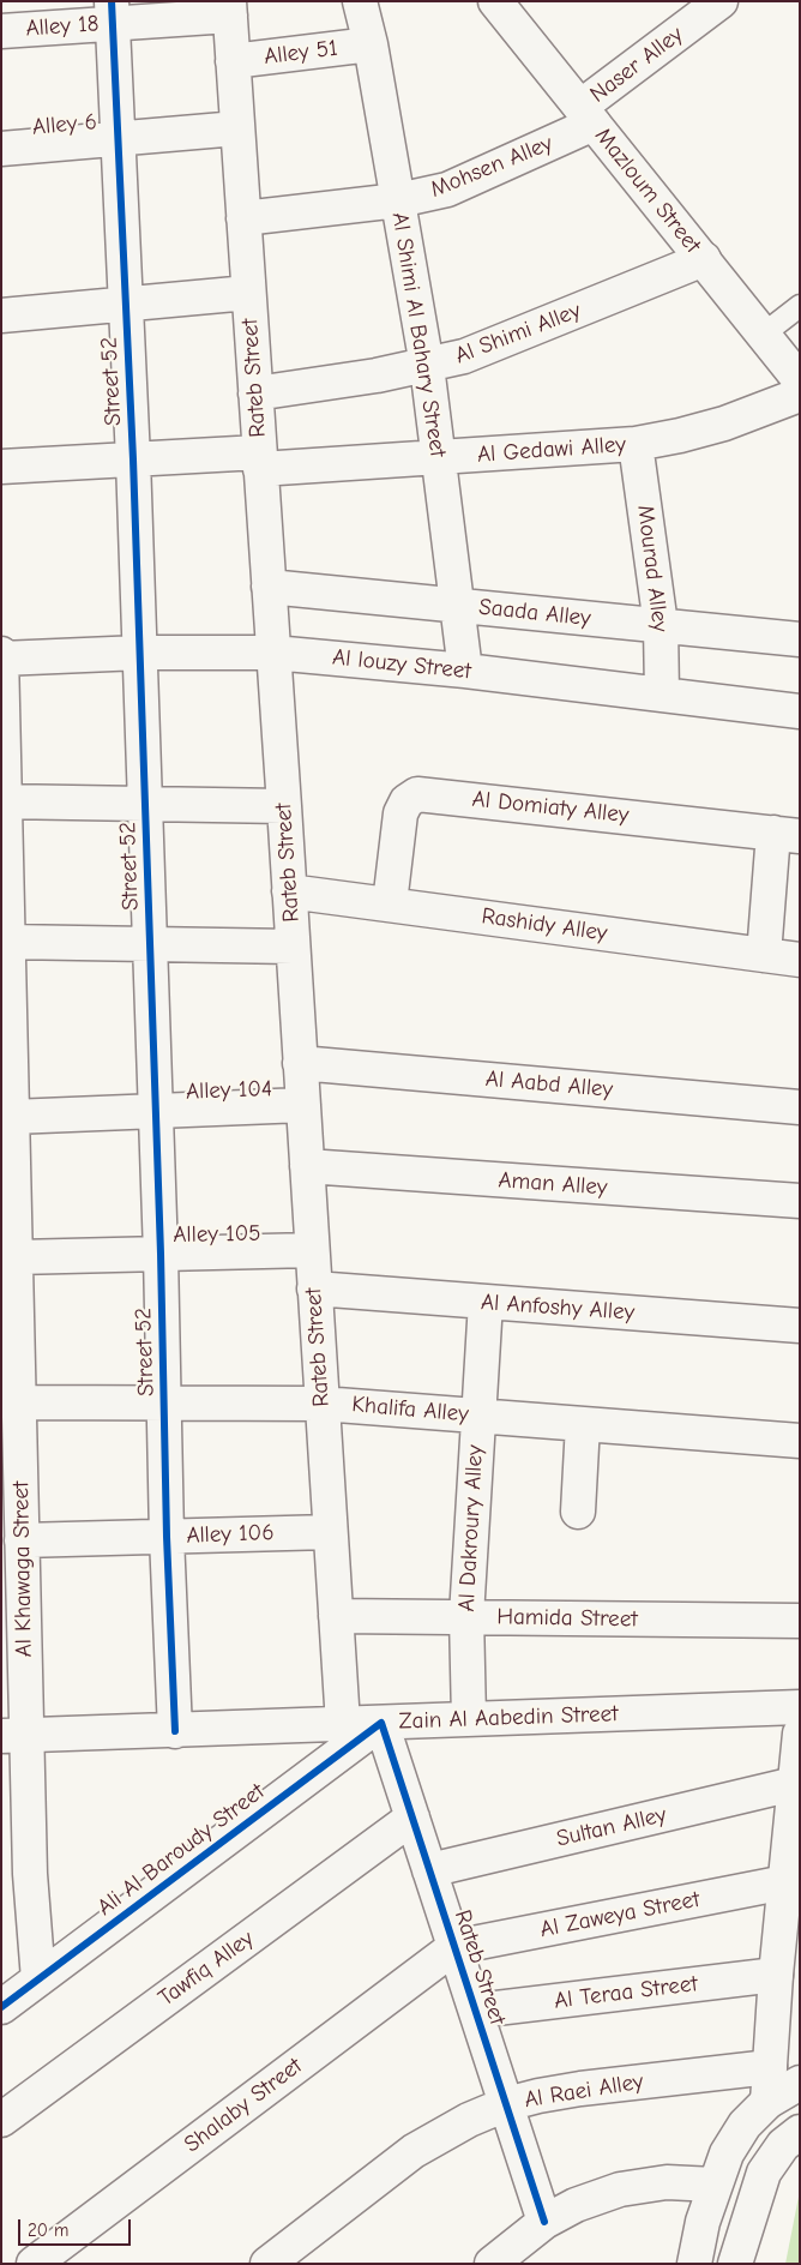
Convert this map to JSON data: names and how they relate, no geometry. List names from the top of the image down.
{
  "streets": {
    "street": [
      "Alley 18",
      "Alley 51",
      "Naser Alley",
      "Alley 6",
      "Mohsen Alley",
      "Mazloum Street",
      "Al Shimi Alley",
      "Al Shimi Al Bahary Street",
      "Rateb Street",
      "Street 52",
      "Al Gedawi Alley",
      "Mourad Alley",
      "Saada Alley",
      "Al louzy Street",
      "Al Domiaty Alley",
      "Rashidy Alley",
      "Al Aabd Alley",
      "Alley 104",
      "Aman Alley",
      "Alley 105",
      "Al Anfoshy Alley",
      "Khalifa Alley",
      "Al Dakroury Alley",
      "Alley 106",
      "Al Khawaga Street",
      "Hamida Street",
      "Zain Al Aabedin Street",
      "Sultan Alley",
      "Ali Al Baroudy Street",
      "Al Zaweya Street",
      "Tawfiq Alley",
      "Al Teraa Street",
      "Al Raei Alley",
      "Shalaby Street"
    ]
  },
  "crossings": [
    ["Alley 18", "Rateb Street"],
    ["Alley 18", "Street 52"],
    ["Alley 51", "Al Shimi Al Bahary Street"],
    ["Alley 51", "Rateb Street"],
    ["Naser Alley", "Mohsen Alley"],
    ["Naser Alley", "Mazloum Street"],
    ["Alley 6", "Rateb Street"],
    ["Alley 6", "Street 52"],
    ["Mohsen Alley", "Mazloum Street"],
    ["Mohsen Alley", "Al Shimi Al Bahary Street"],
    ["Mohsen Alley", "Rateb Street"],
    ["Mazloum Street", "Al Shimi Alley"],
    ["Al Shimi Alley", "Al Shimi Al Bahary Street"],
    ["Al Shimi Alley", "Rateb Street"],
    ["Al Shimi Al Bahary Street", "Al Gedawi Alley"],
    ["Al Shimi Al Bahary Street", "Saada Alley"],
    ["Al Shimi Al Bahary Street", "Al louzy Street"],
    ["Rateb Street", "Al Gedawi Alley"],
    ["Rateb Street", "Saada Alley"],
    ["Rateb Street", "Al louzy Street"],
    ["Rateb Street", "Rashidy Alley"],
    ["Rateb Street", "Al Aabd Alley"],
    ["Rateb Street", "Alley 104"],
    ["Rateb Street", "Aman Alley"],
    ["Rateb Street", "Alley 105"],
    ["Rateb Street", "Al Anfoshy Alley"],
    ["Rateb Street", "Khalifa Alley"],
    ["Rateb Street", "Alley 106"],
    ["Rateb Street", "Hamida Street"],
    ["Rateb Street", "Zain Al Aabedin Street"],
    ["Rateb Street", "Sultan Alley"],
    ["Rateb Street", "Ali Al Baroudy Street"],
    ["Rateb Street", "Al Zaweya Street"],
    ["Rateb Street", "Tawfiq Alley"],
    ["Rateb Street", "Al Teraa Street"],
    ["Rateb Street", "Al Raei Alley"],
    ["Rateb Street", "Shalaby Street"],
    ["Street 52", "Al Gedawi Alley"],
    ["Street 52", "Al louzy Street"],
    ["Street 52", "Alley 104"],
    ["Street 52", "Alley 105"],
    ["Street 52", "Khalifa Alley"],
    ["Street 52", "Alley 106"],
    ["Street 52", "Zain Al Aabedin Street"],
    ["Al Gedawi Alley", "Mourad Alley"],
    ["Mourad Alley", "Saada Alley"],
    ["Mourad Alley", "Al louzy Street"],
    ["Al louzy Street", "Al Khawaga Street"],
    ["Al Domiaty Alley", "Rashidy Alley"],
    ["Alley 104", "Al Khawaga Street"],
    ["Alley 105", "Al Khawaga Street"],
    ["Al Anfoshy Alley", "Al Dakroury Alley"],
    ["Khalifa Alley", "Al Dakroury Alley"],
    ["Khalifa Alley", "Al Khawaga Street"],
    ["Al Dakroury Alley", "Hamida Street"],
    ["Al Dakroury Alley", "Zain Al Aabedin Street"],
    ["Alley 106", "Al Khawaga Street"],
    ["Al Khawaga Street", "Zain Al Aabedin Street"],
    ["Al Khawaga Street", "Ali Al Baroudy Street"],
    ["Zain Al Aabedin Street", "Ali Al Baroudy Street"],
    ["Al Zaweya Street", "Shalaby Street"]
  ],
  "scale_bar": "20 m"
}
